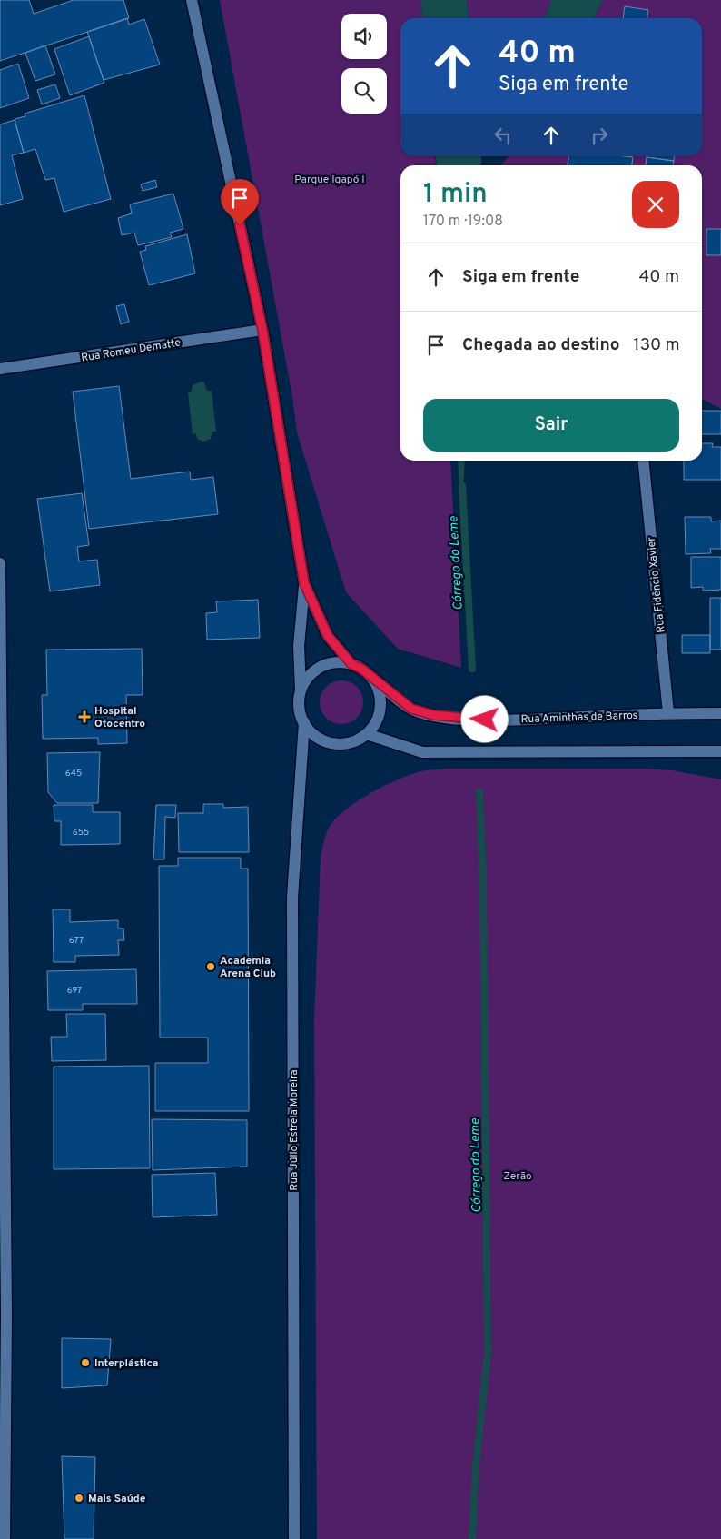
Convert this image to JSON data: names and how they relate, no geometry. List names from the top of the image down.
{
  "streets": {
    "street": [
      "Rua Romeu Dematte",
      "Rua Fidêncio Xavier",
      "Rua Aminthas de Barros",
      "Rua Júlio Estrela Moreira"
    ]
  },
  "crossings": [
    ["Rua Fidêncio Xavier", "Rua Aminthas de Barros"],
    ["Rua Aminthas de Barros", "Rua Júlio Estrela Moreira"]
  ],
  "water": ["Córrego do Leme"],
  "parks": ["Parque Igapó I", "Zerão"],
  "places": {
    "health": ["Hospital Otocentro"],
    "other": ["Academia Arena Club", "Interplástica", "Mais Saúde"]
  },
  "house_numbers": [
    "645",
    "655",
    "677",
    "697"
  ],
  "page": {
    "turn": ["40 m", "Siga em frente"],
    "heading": ["1 min", "170 m · 19:08"],
    "list": [
      {
        "name": "Siga em frente",
        "value": "40 m"
      },
      {
        "name": "Chegada ao destino",
        "value": "130 m"
      }
    ],
    "buttons": "Sair"
  }
}
